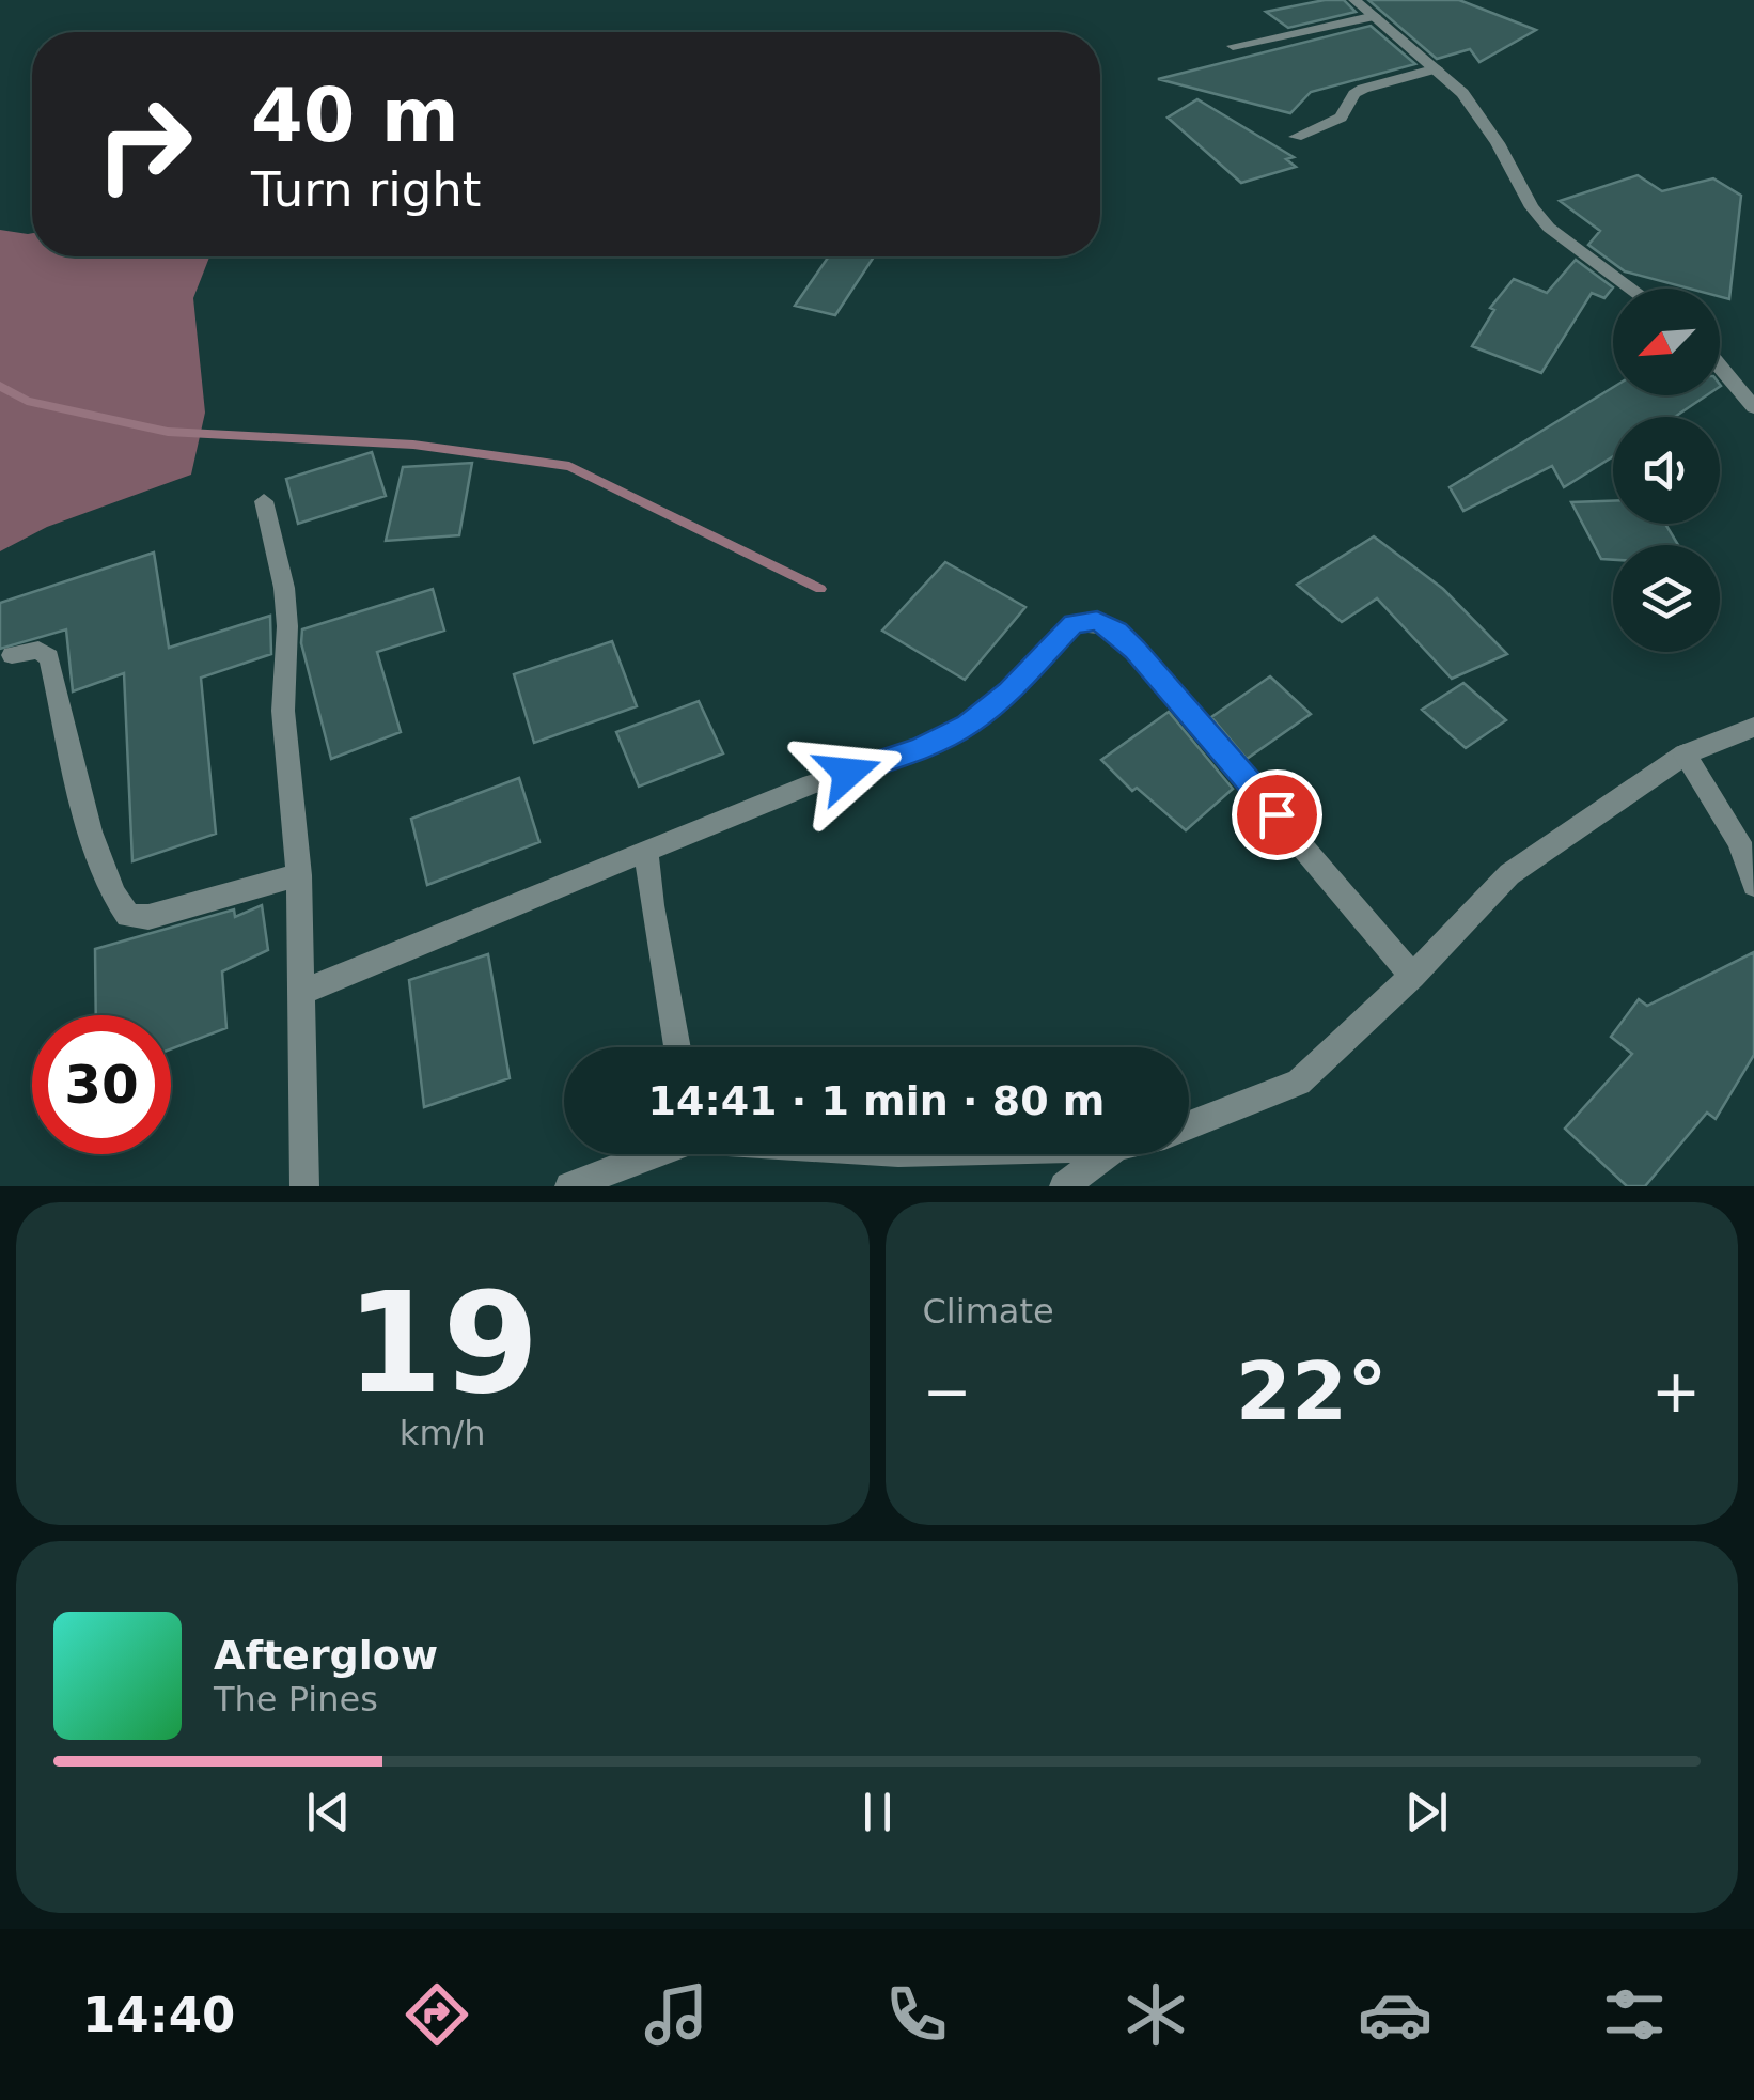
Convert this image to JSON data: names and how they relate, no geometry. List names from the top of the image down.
{
  "north": "bottom left",
  "page": {
    "turn": ["40 m", "Turn right"],
    "limit": "30",
    "trip": "14:41 · 1 min · 80 m",
    "tile": [
      ["19", "km/h"],
      "Climate"
    ],
    "heat": ["−", "22°", "+"],
    "song": ["Afterglow", "The Pines"],
    "tabs": "14:40"
  }
}
